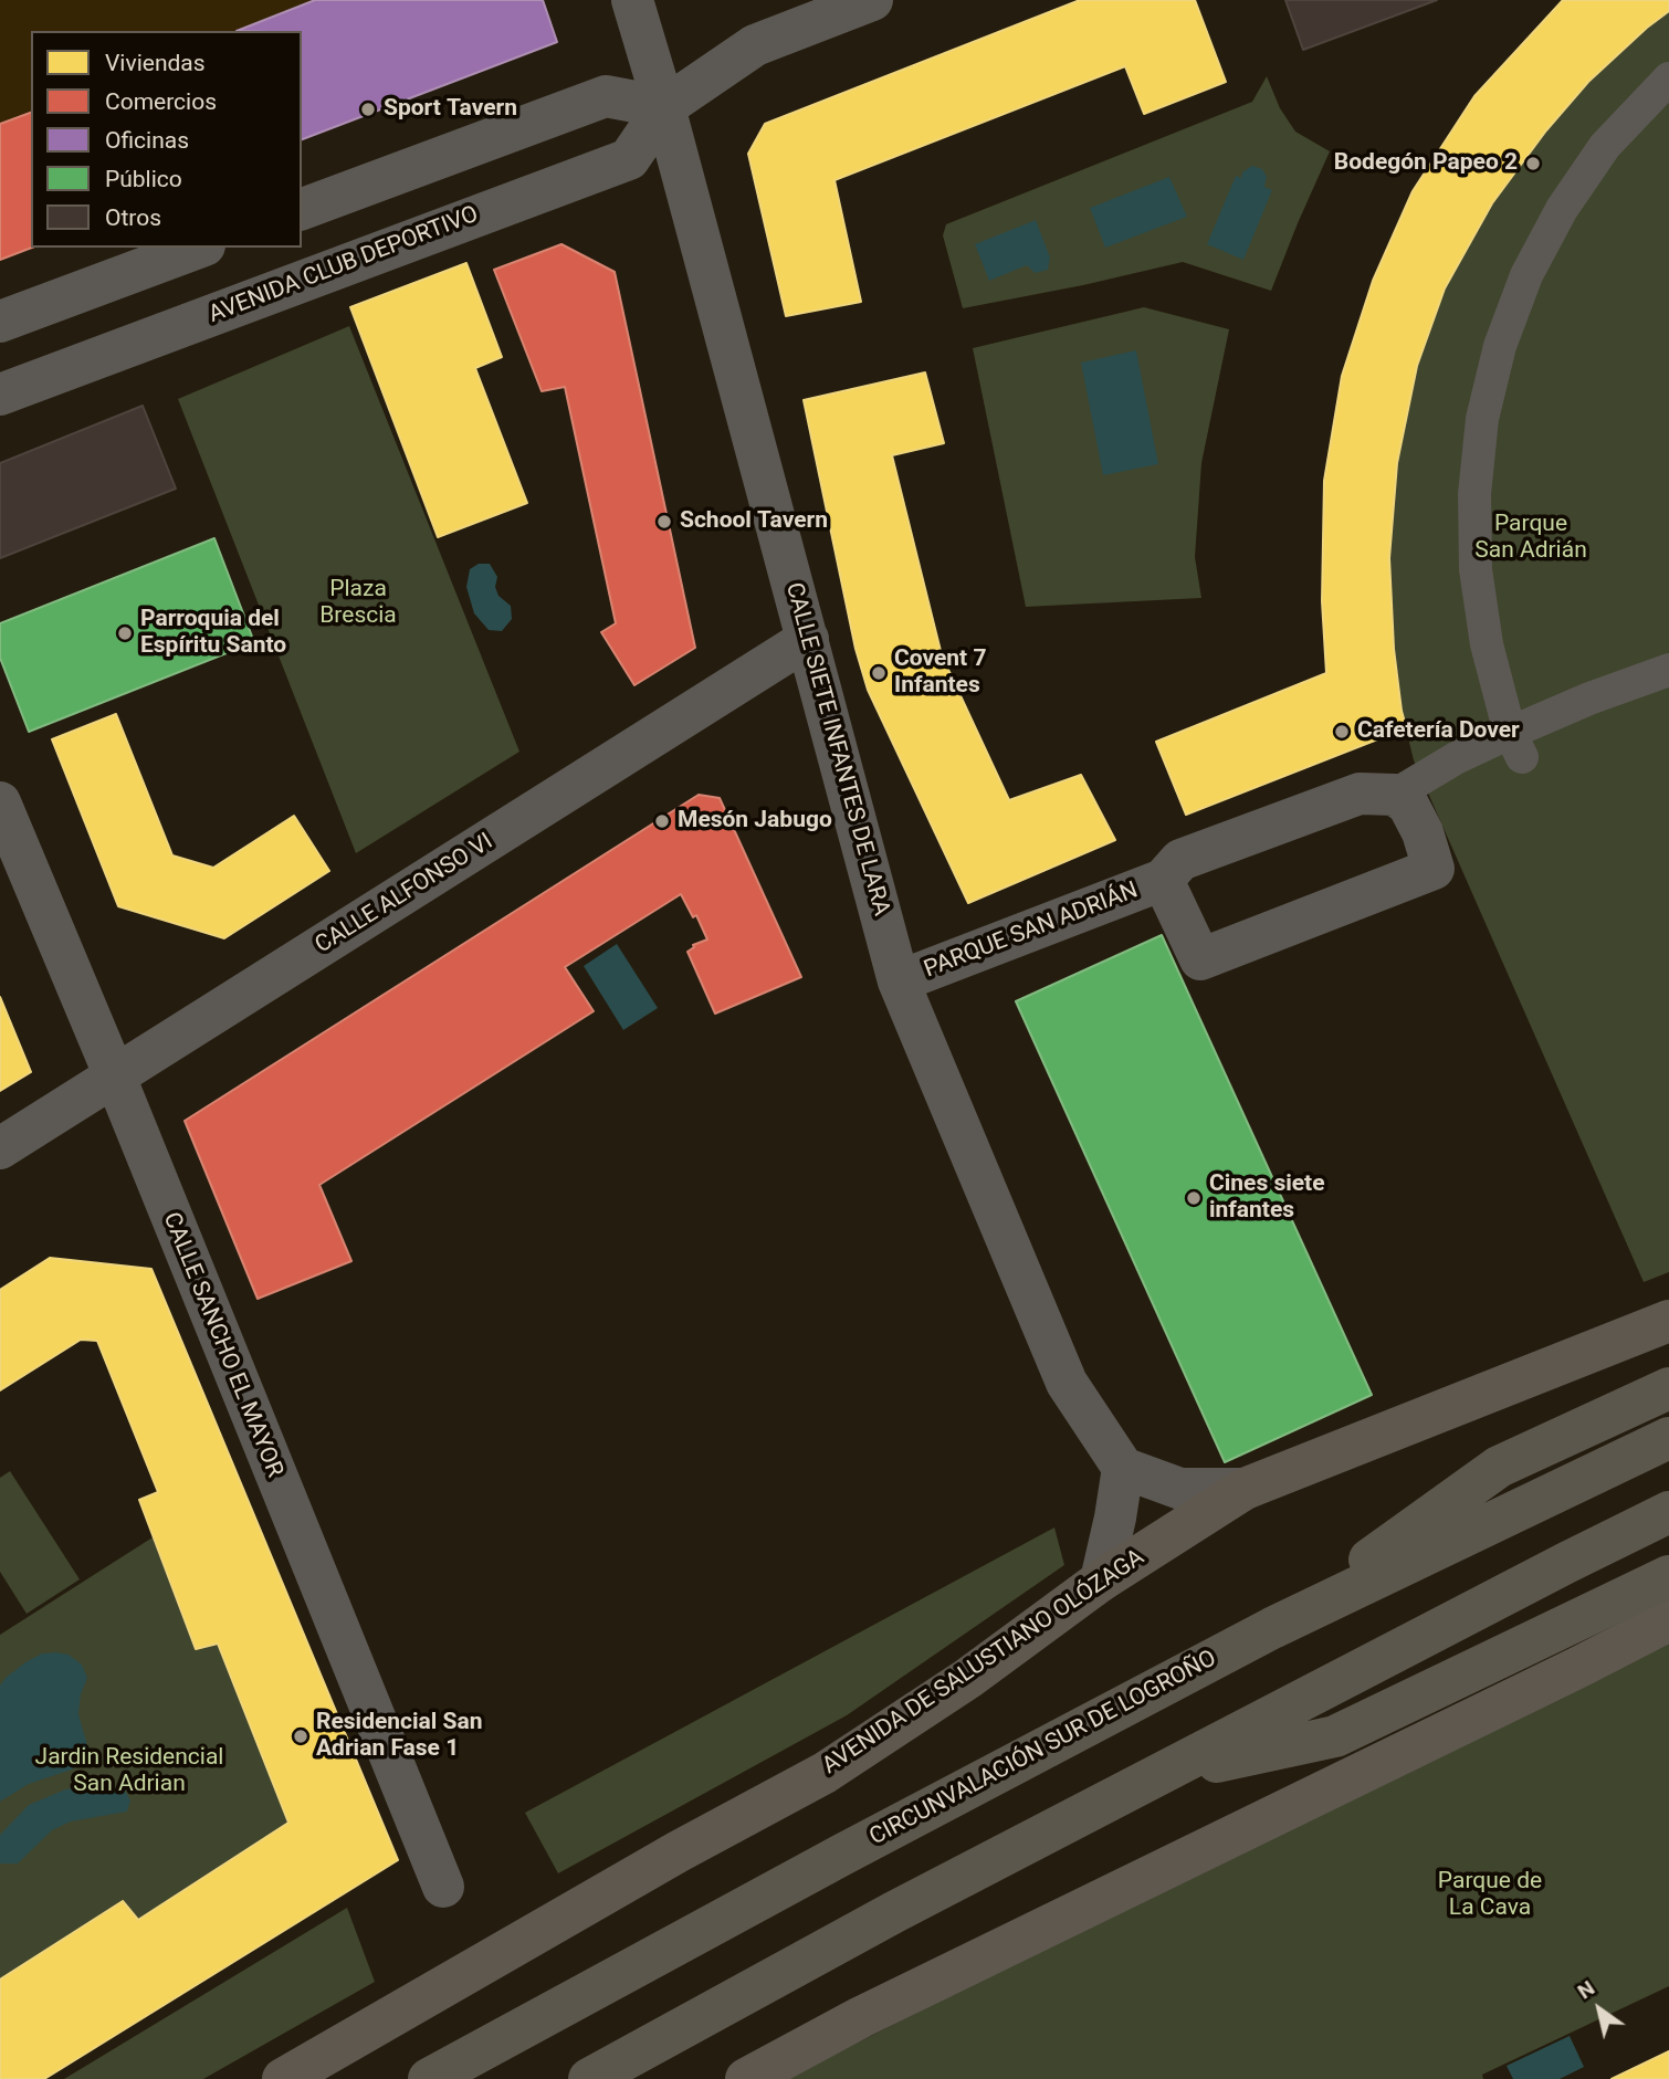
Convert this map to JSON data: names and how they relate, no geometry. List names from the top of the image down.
{
  "streets": {
    "highway": ["CIRCUNVALACIÓN SUR DE LOGROÑO"],
    "main road": ["AVENIDA DE SALUSTIANO OLÓZAGA"],
    "street": [
      "AVENIDA CLUB DEPORTIVO",
      "CALLE SIETE INFANTES DE LARA",
      "CALLE ALFONSO VI",
      "PARQUE SAN ADRIÁN",
      "CALLE SANCHO EL MAYOR"
    ]
  },
  "crossings": [
    ["AVENIDA CLUB DEPORTIVO", "CALLE SIETE INFANTES DE LARA"],
    ["CALLE SIETE INFANTES DE LARA", "CALLE ALFONSO VI"],
    ["CALLE SIETE INFANTES DE LARA", "PARQUE SAN ADRIÁN"],
    ["CALLE ALFONSO VI", "CALLE SANCHO EL MAYOR"]
  ],
  "parks": [
    "Parque San Adrián",
    "Plaza Brescia",
    "Jardin Residencial San Adrian",
    "Parque de La Cava"
  ],
  "places": [
    "Sport Tavern",
    "Bodegón Papeo 2",
    "School Tavern",
    "Parroquia del Espíritu Santo",
    "Covent 7 Infantes",
    "Cafetería Dover",
    "Mesón Jabugo",
    "Cines siete infantes",
    "Residencial San Adrian Fase 1"
  ],
  "legend": [
    "Viviendas",
    "Comercios",
    "Oficinas",
    "Público",
    "Otros"
  ],
  "north": "top left"
}
